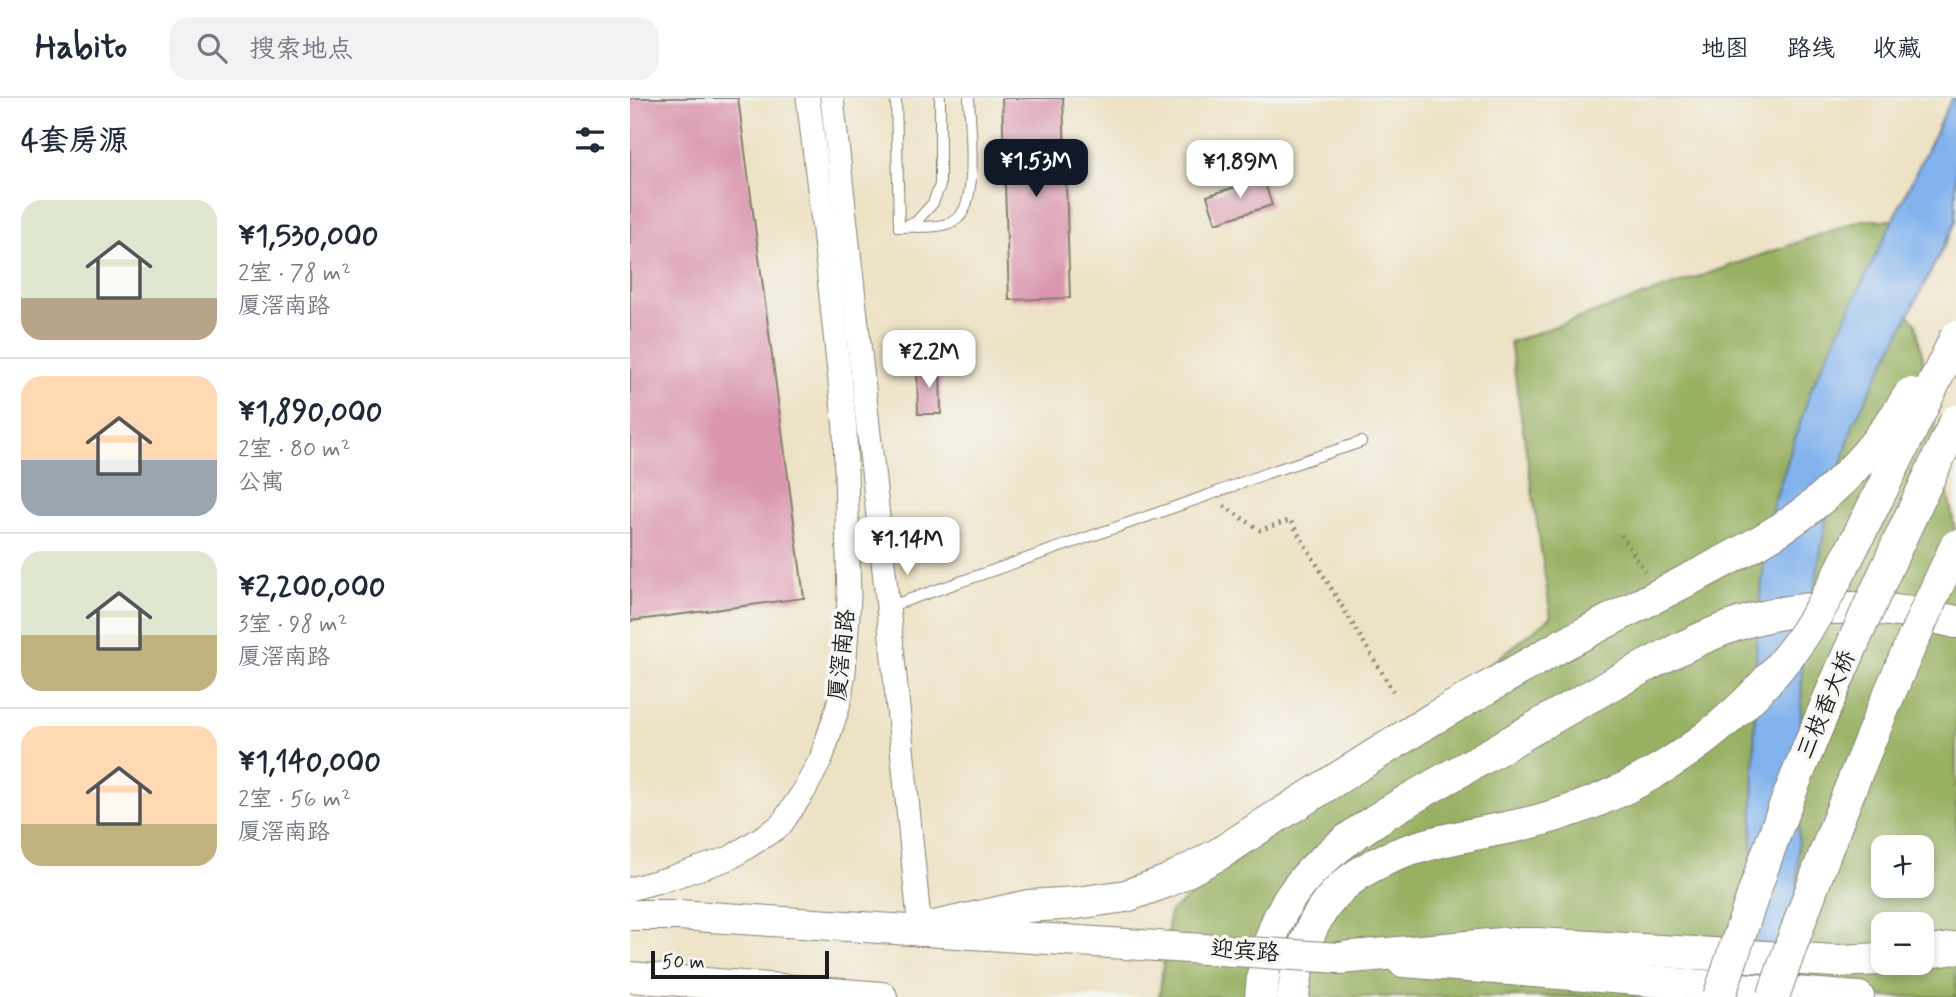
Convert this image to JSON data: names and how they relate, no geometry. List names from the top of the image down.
{
  "streets": {
    "highway": ["三枝香大桥"],
    "main road": ["迎宾路"],
    "street": ["厦滘南路"]
  },
  "crossings": [
    ["厦滘南路", "迎宾路"],
    ["三枝香大桥", "迎宾路"]
  ],
  "scale_bar": "50 m",
  "page": {
    "header": "Habito",
    "search": "搜索地点",
    "nav": ["地图", "路线", "收藏"],
    "heading": "4套房源",
    "price": [
      "¥1.53M",
      "¥1.89M",
      "¥2.2M",
      "¥1.14M"
    ],
    "list": [
      {
        "name": "¥1,530,000",
        "note": "2室 · 78 m² · 厦滘南路"
      },
      {
        "name": "¥1,890,000",
        "note": "2室 · 80 m² · 公寓"
      },
      {
        "name": "¥2,200,000",
        "note": "3室 · 98 m² · 厦滘南路"
      },
      {
        "name": "¥1,140,000",
        "note": "2室 · 56 m² · 厦滘南路"
      }
    ],
    "map_buttons": ["+", "−"],
    "scale": "50 m"
  }
}
